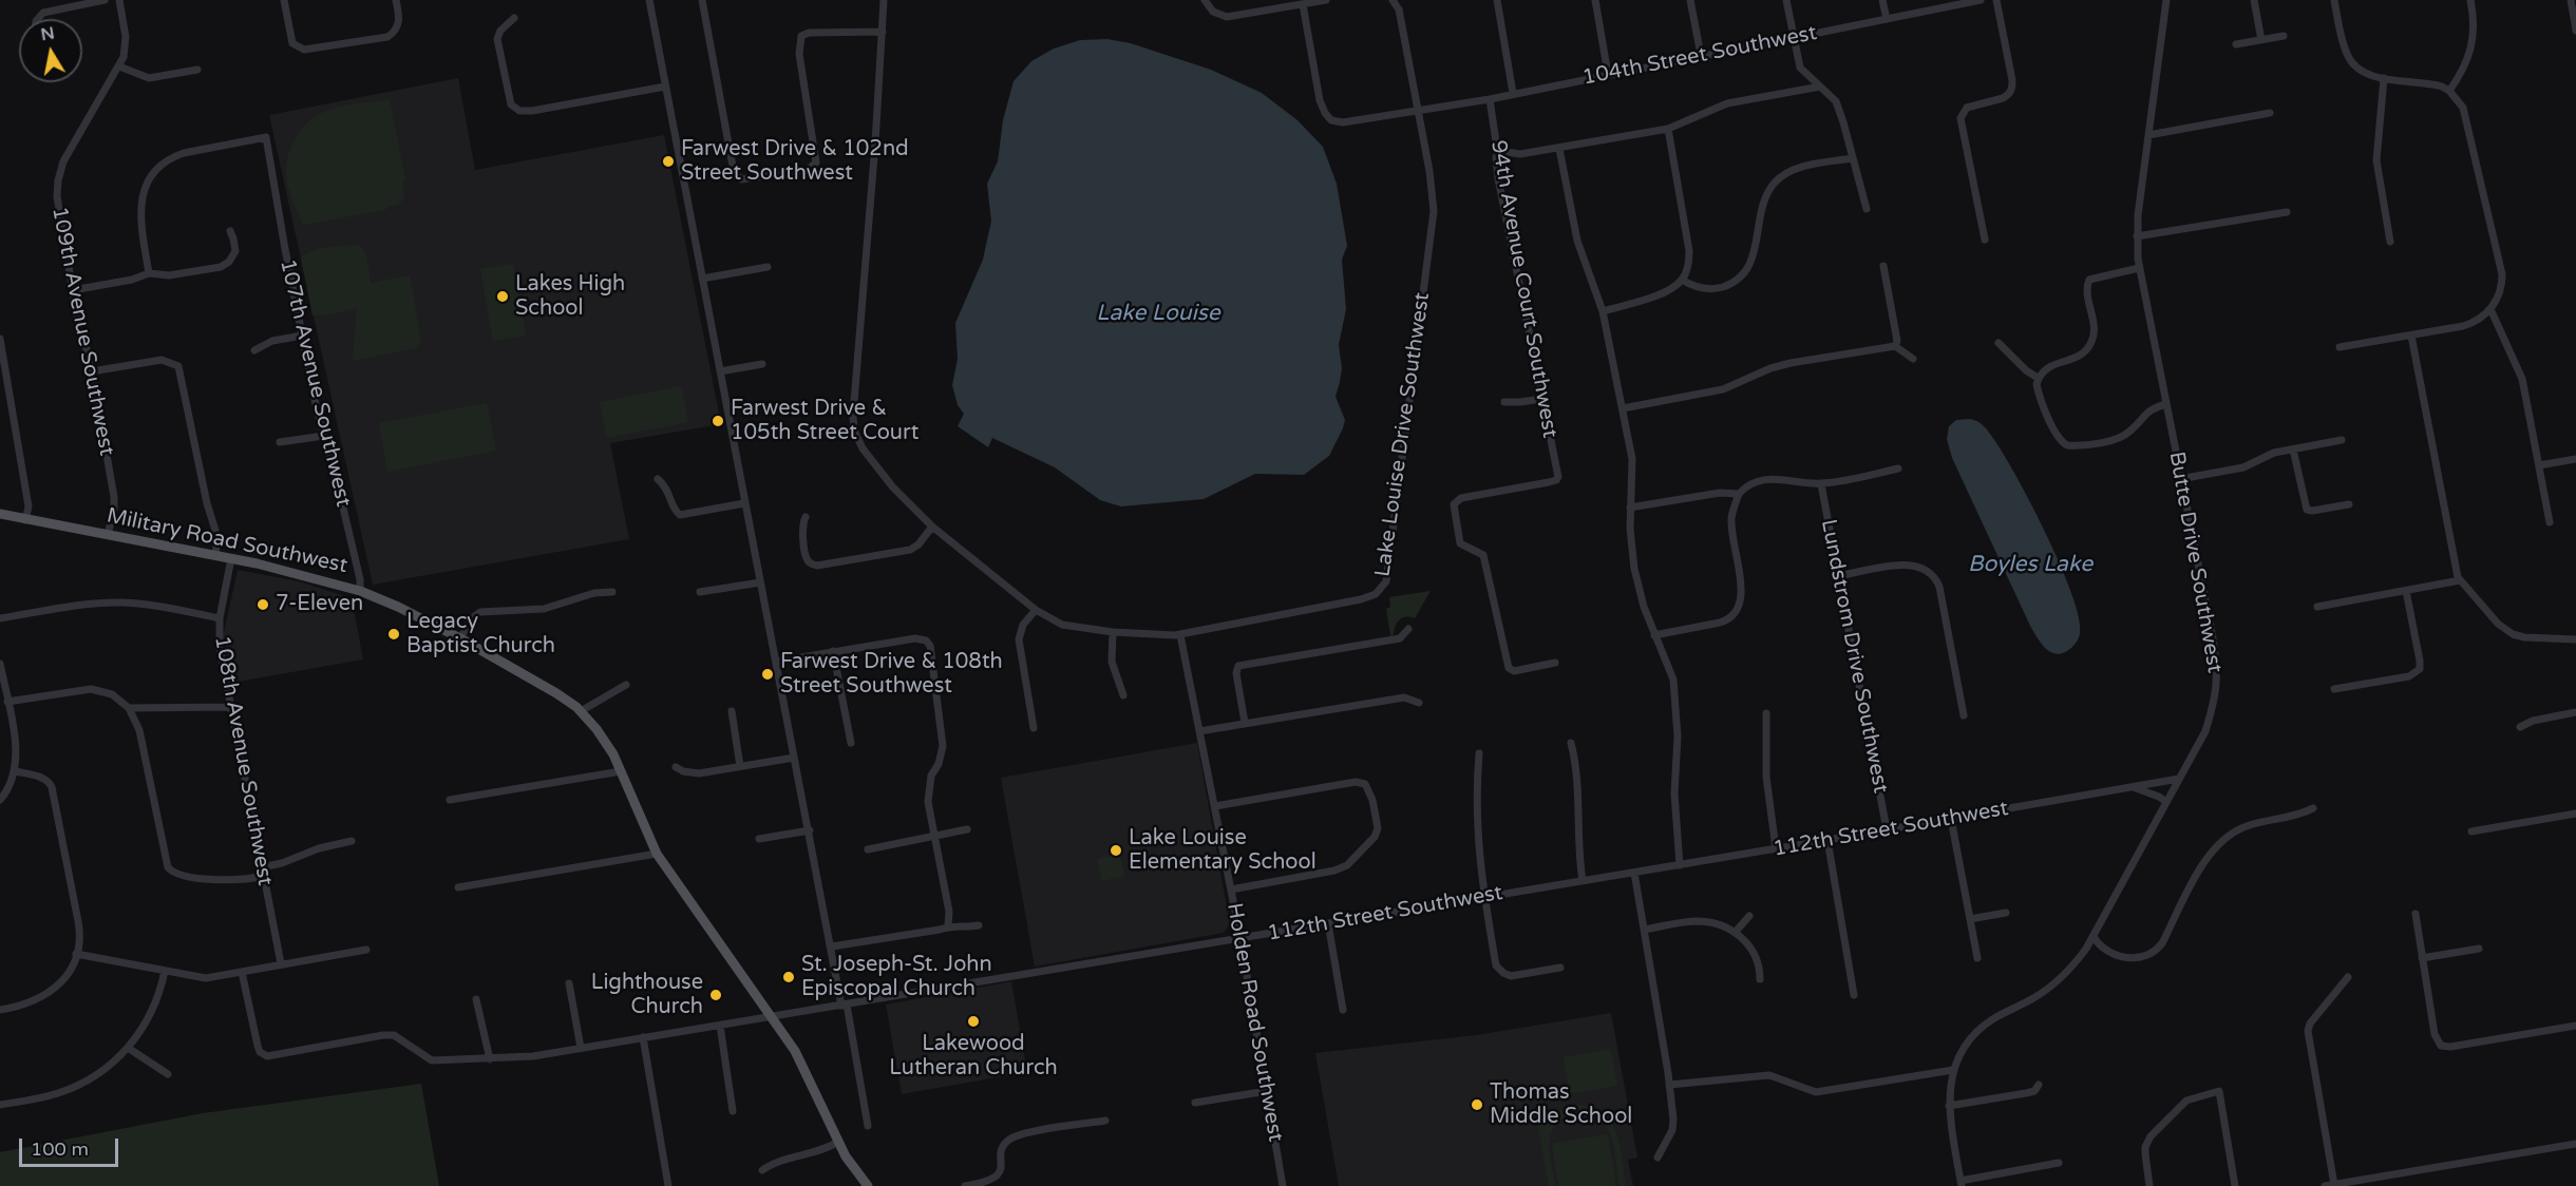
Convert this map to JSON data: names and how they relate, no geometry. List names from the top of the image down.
{
  "streets": {
    "main road": ["Military Road Southwest"],
    "street": [
      "104th Street Southwest",
      "94th Avenue Court Southwest",
      "109th Avenue Southwest",
      "107th Avenue Southwest",
      "Lake Louise Drive Southwest",
      "Butte Drive Southwest",
      "Lundstrom Drive Southwest",
      "108th Avenue Southwest",
      "112th Street Southwest",
      "Holden Road Southwest"
    ]
  },
  "crossings": [
    ["104th Street Southwest", "94th Avenue Court Southwest"],
    ["104th Street Southwest", "Lake Louise Drive Southwest"],
    ["109th Avenue Southwest", "Military Road Southwest"],
    ["107th Avenue Southwest", "Military Road Southwest"],
    ["Lake Louise Drive Southwest", "Holden Road Southwest"],
    ["Military Road Southwest", "108th Avenue Southwest"],
    ["Military Road Southwest", "112th Street Southwest"],
    ["Butte Drive Southwest", "112th Street Southwest"],
    ["Lundstrom Drive Southwest", "112th Street Southwest"],
    ["112th Street Southwest", "Holden Road Southwest"]
  ],
  "water": ["Lake Louise", "Boyles Lake"],
  "places": [
    "Farwest Drive & 102nd Street Southwest",
    "Lakes High School",
    "Farwest Drive & 105th Street Court",
    "7-Eleven",
    "Legacy Baptist Church",
    "Farwest Drive & 108th Street Southwest",
    "Lake Louise Elementary School",
    "St. Joseph-St. John Episcopal Church",
    "Lighthouse Church",
    "Lakewood Lutheran Church",
    "Thomas Middle School"
  ],
  "scale_bar": "100 m",
  "north": "top"
}
